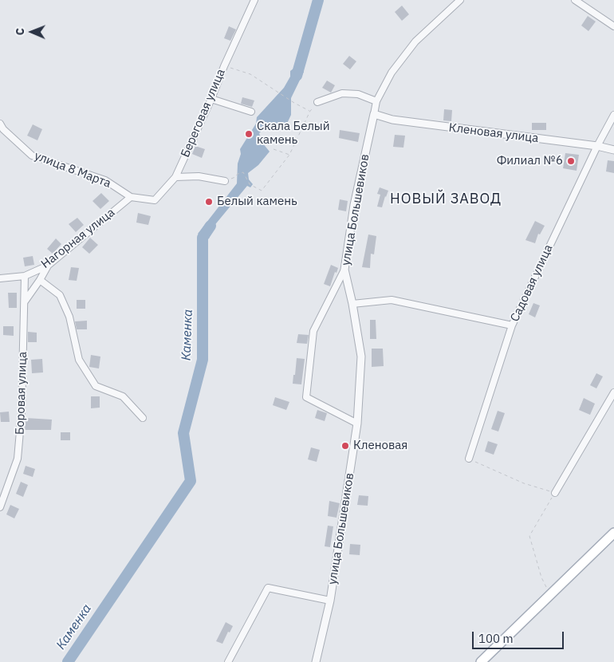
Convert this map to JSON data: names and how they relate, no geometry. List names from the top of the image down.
{
  "streets": {
    "street": [
      "Береговая улица",
      "Кленовая улица",
      "улица 8 Марта",
      "улица Большевиков",
      "Нагорная улица",
      "Садовая улица",
      "Боровая улица"
    ]
  },
  "crossings": [
    ["Береговая улица", "улица 8 Марта"],
    ["Береговая улица", "Нагорная улица"],
    ["Кленовая улица", "улица Большевиков"],
    ["Кленовая улица", "Садовая улица"],
    ["улица 8 Марта", "Нагорная улица"],
    ["Нагорная улица", "Боровая улица"]
  ],
  "districts": ["НОВЫЙ ЗАВОД"],
  "water": ["Каменка"],
  "places": [
    "Скала Белый камень",
    "Филиал №6",
    "Белый камень",
    "Кленовая"
  ],
  "scale_bar": "100 m",
  "north": "left"
}
